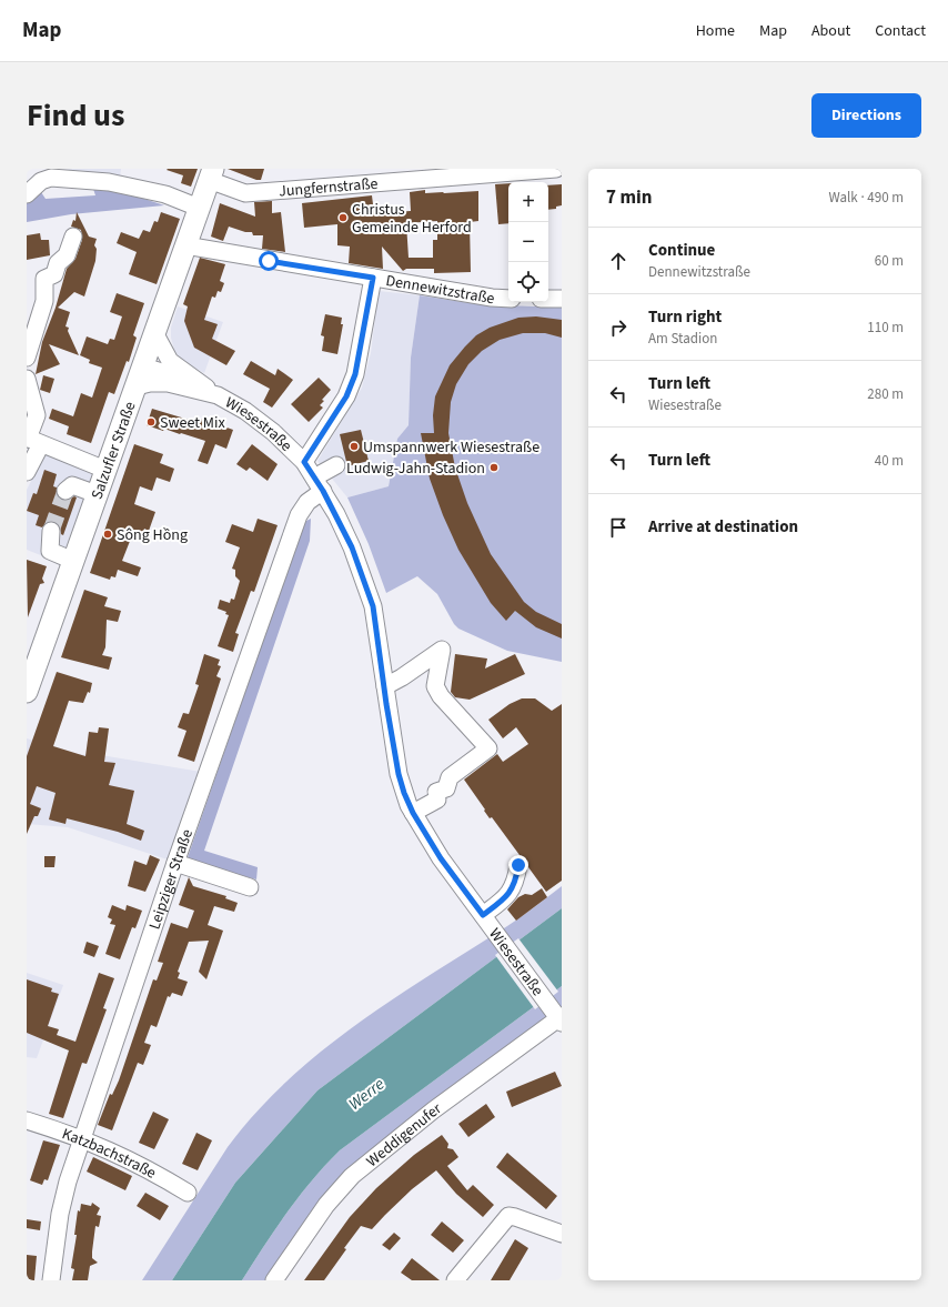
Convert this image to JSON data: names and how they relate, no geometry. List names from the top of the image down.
{
  "streets": {
    "main road": ["Salzufler Straße"],
    "street": [
      "Jungfernstraße",
      "Dennewitzstraße",
      "Wiesestraße",
      "Leipziger Straße",
      "Weddigenufer",
      "Katzbachstraße"
    ]
  },
  "crossings": [
    ["Jungfernstraße", "Salzufler Straße"],
    ["Dennewitzstraße", "Salzufler Straße"],
    ["Wiesestraße", "Salzufler Straße"],
    ["Wiesestraße", "Leipziger Straße"],
    ["Wiesestraße", "Weddigenufer"],
    ["Leipziger Straße", "Katzbachstraße"]
  ],
  "water": ["Werre"],
  "places": [
    "Christus Gemeinde Herford",
    "Sweet Mix",
    "Umspannwerk Wiesestraße",
    "Ludwig-Jahn-Stadion",
    "Sông Hồng"
  ],
  "page": {
    "header": "Map",
    "nav": [
      "Home",
      "Map",
      "About",
      "Contact"
    ],
    "title": "Find us",
    "buttons": "Directions",
    "heading": ["7 min", "Walk · 490 m"],
    "map_buttons": ["+", "−"],
    "list": [
      ["Continue", "Dennewitzstraße", "60 m"],
      ["Turn right", "Am Stadion", "110 m"],
      ["Turn left", "Wiesestraße", "280 m"],
      ["Turn left", "40 m"],
      "Arrive at destination"
    ]
  }
}
